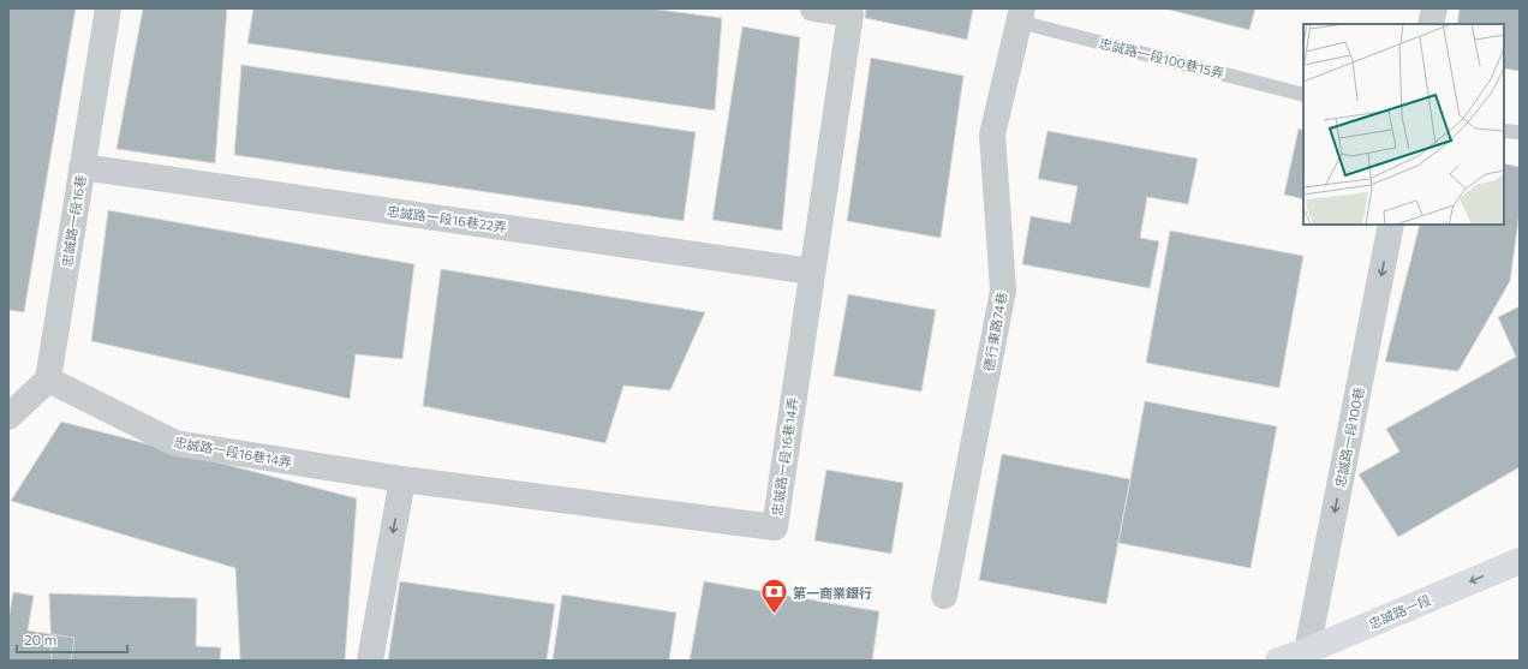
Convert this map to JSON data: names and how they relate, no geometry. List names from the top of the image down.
{
  "streets": {
    "street": [
      "忠誠路一段16巷22弄",
      "忠誠路一段16巷",
      "德行東路74巷",
      "忠誠路一段100巷",
      "忠誠路一段16巷14弄",
      "忠誠路一段"
    ],
    "lane": ["忠誠路一段100巷15弄"]
  },
  "crossings": [
    ["忠誠路一段100巷15弄", "德行東路74巷"],
    ["忠誠路一段16巷22弄", "忠誠路一段16巷"],
    ["忠誠路一段16巷22弄", "忠誠路一段16巷14弄"],
    ["忠誠路一段16巷", "忠誠路一段16巷14弄"],
    ["忠誠路一段100巷", "忠誠路一段"]
  ],
  "one_way": ["忠誠路一段100巷", "忠誠路一段"],
  "places": {
    "bank": ["第一商業銀行"]
  },
  "scale_bar": "20 m"
}
